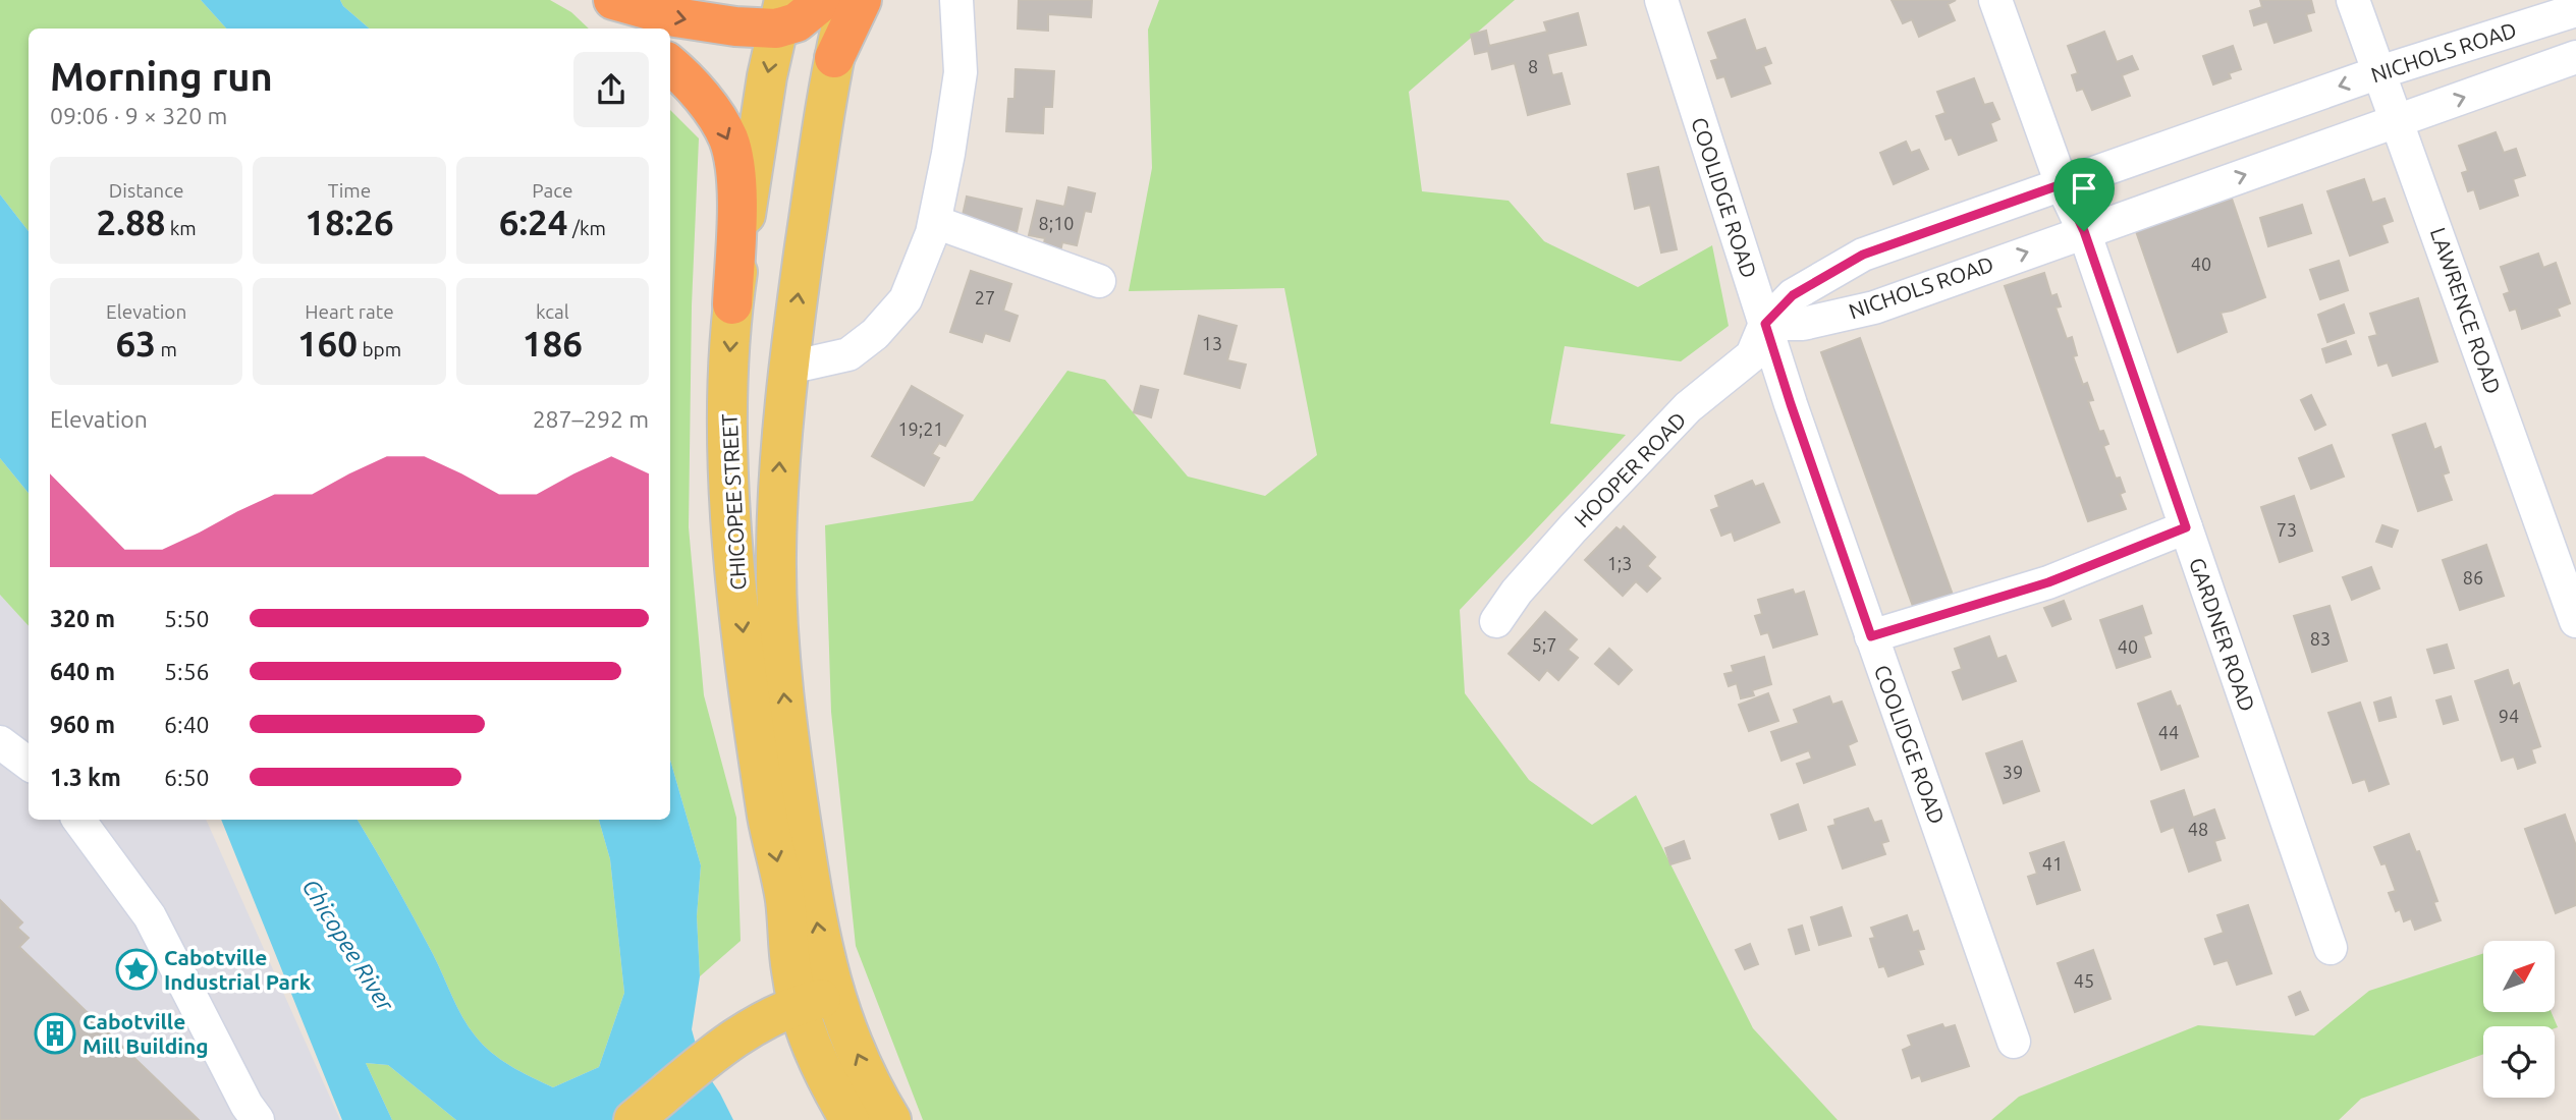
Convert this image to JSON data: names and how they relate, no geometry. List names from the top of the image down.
{
  "streets": {
    "main road": ["CHICOPEE STREET"],
    "street": [
      "NICHOLS ROAD",
      "COOLIDGE ROAD",
      "LAWRENCE ROAD",
      "HOOPER ROAD",
      "GARDNER ROAD"
    ]
  },
  "crossings": [
    ["NICHOLS ROAD", "COOLIDGE ROAD"],
    ["NICHOLS ROAD", "LAWRENCE ROAD"],
    ["NICHOLS ROAD", "HOOPER ROAD"],
    ["NICHOLS ROAD", "GARDNER ROAD"],
    ["COOLIDGE ROAD", "HOOPER ROAD"]
  ],
  "water": ["Chicopee River"],
  "places": {
    "place": ["Cabotville Industrial Park"],
    "building": ["Cabotville Mill Building"]
  },
  "house_numbers": [
    "8",
    "8;10",
    "40",
    "27",
    "13",
    "19;21",
    "73",
    "1;3",
    "86",
    "83",
    "5;7",
    "40",
    "94",
    "44",
    "39",
    "48",
    "41",
    "45"
  ],
  "north": "top right",
  "page": {
    "heading": ["Morning run", "09:06 · 9 × 320 m"],
    "stats": [
      ["Distance", "2.88 km"],
      ["Time", "18:26"],
      ["Pace", "6:24 /km"],
      ["Elevation", "63 m"],
      ["Heart rate", "160 bpm"],
      ["kcal", "186"]
    ],
    "chart": ["Elevation", "287–292 m"],
    "list": [
      {
        "name": "320 m",
        "note": "5:50"
      },
      {
        "name": "640 m",
        "note": "5:56"
      },
      {
        "name": "960 m",
        "note": "6:40"
      },
      {
        "name": "1.3 km",
        "note": "6:50"
      }
    ]
  }
}
